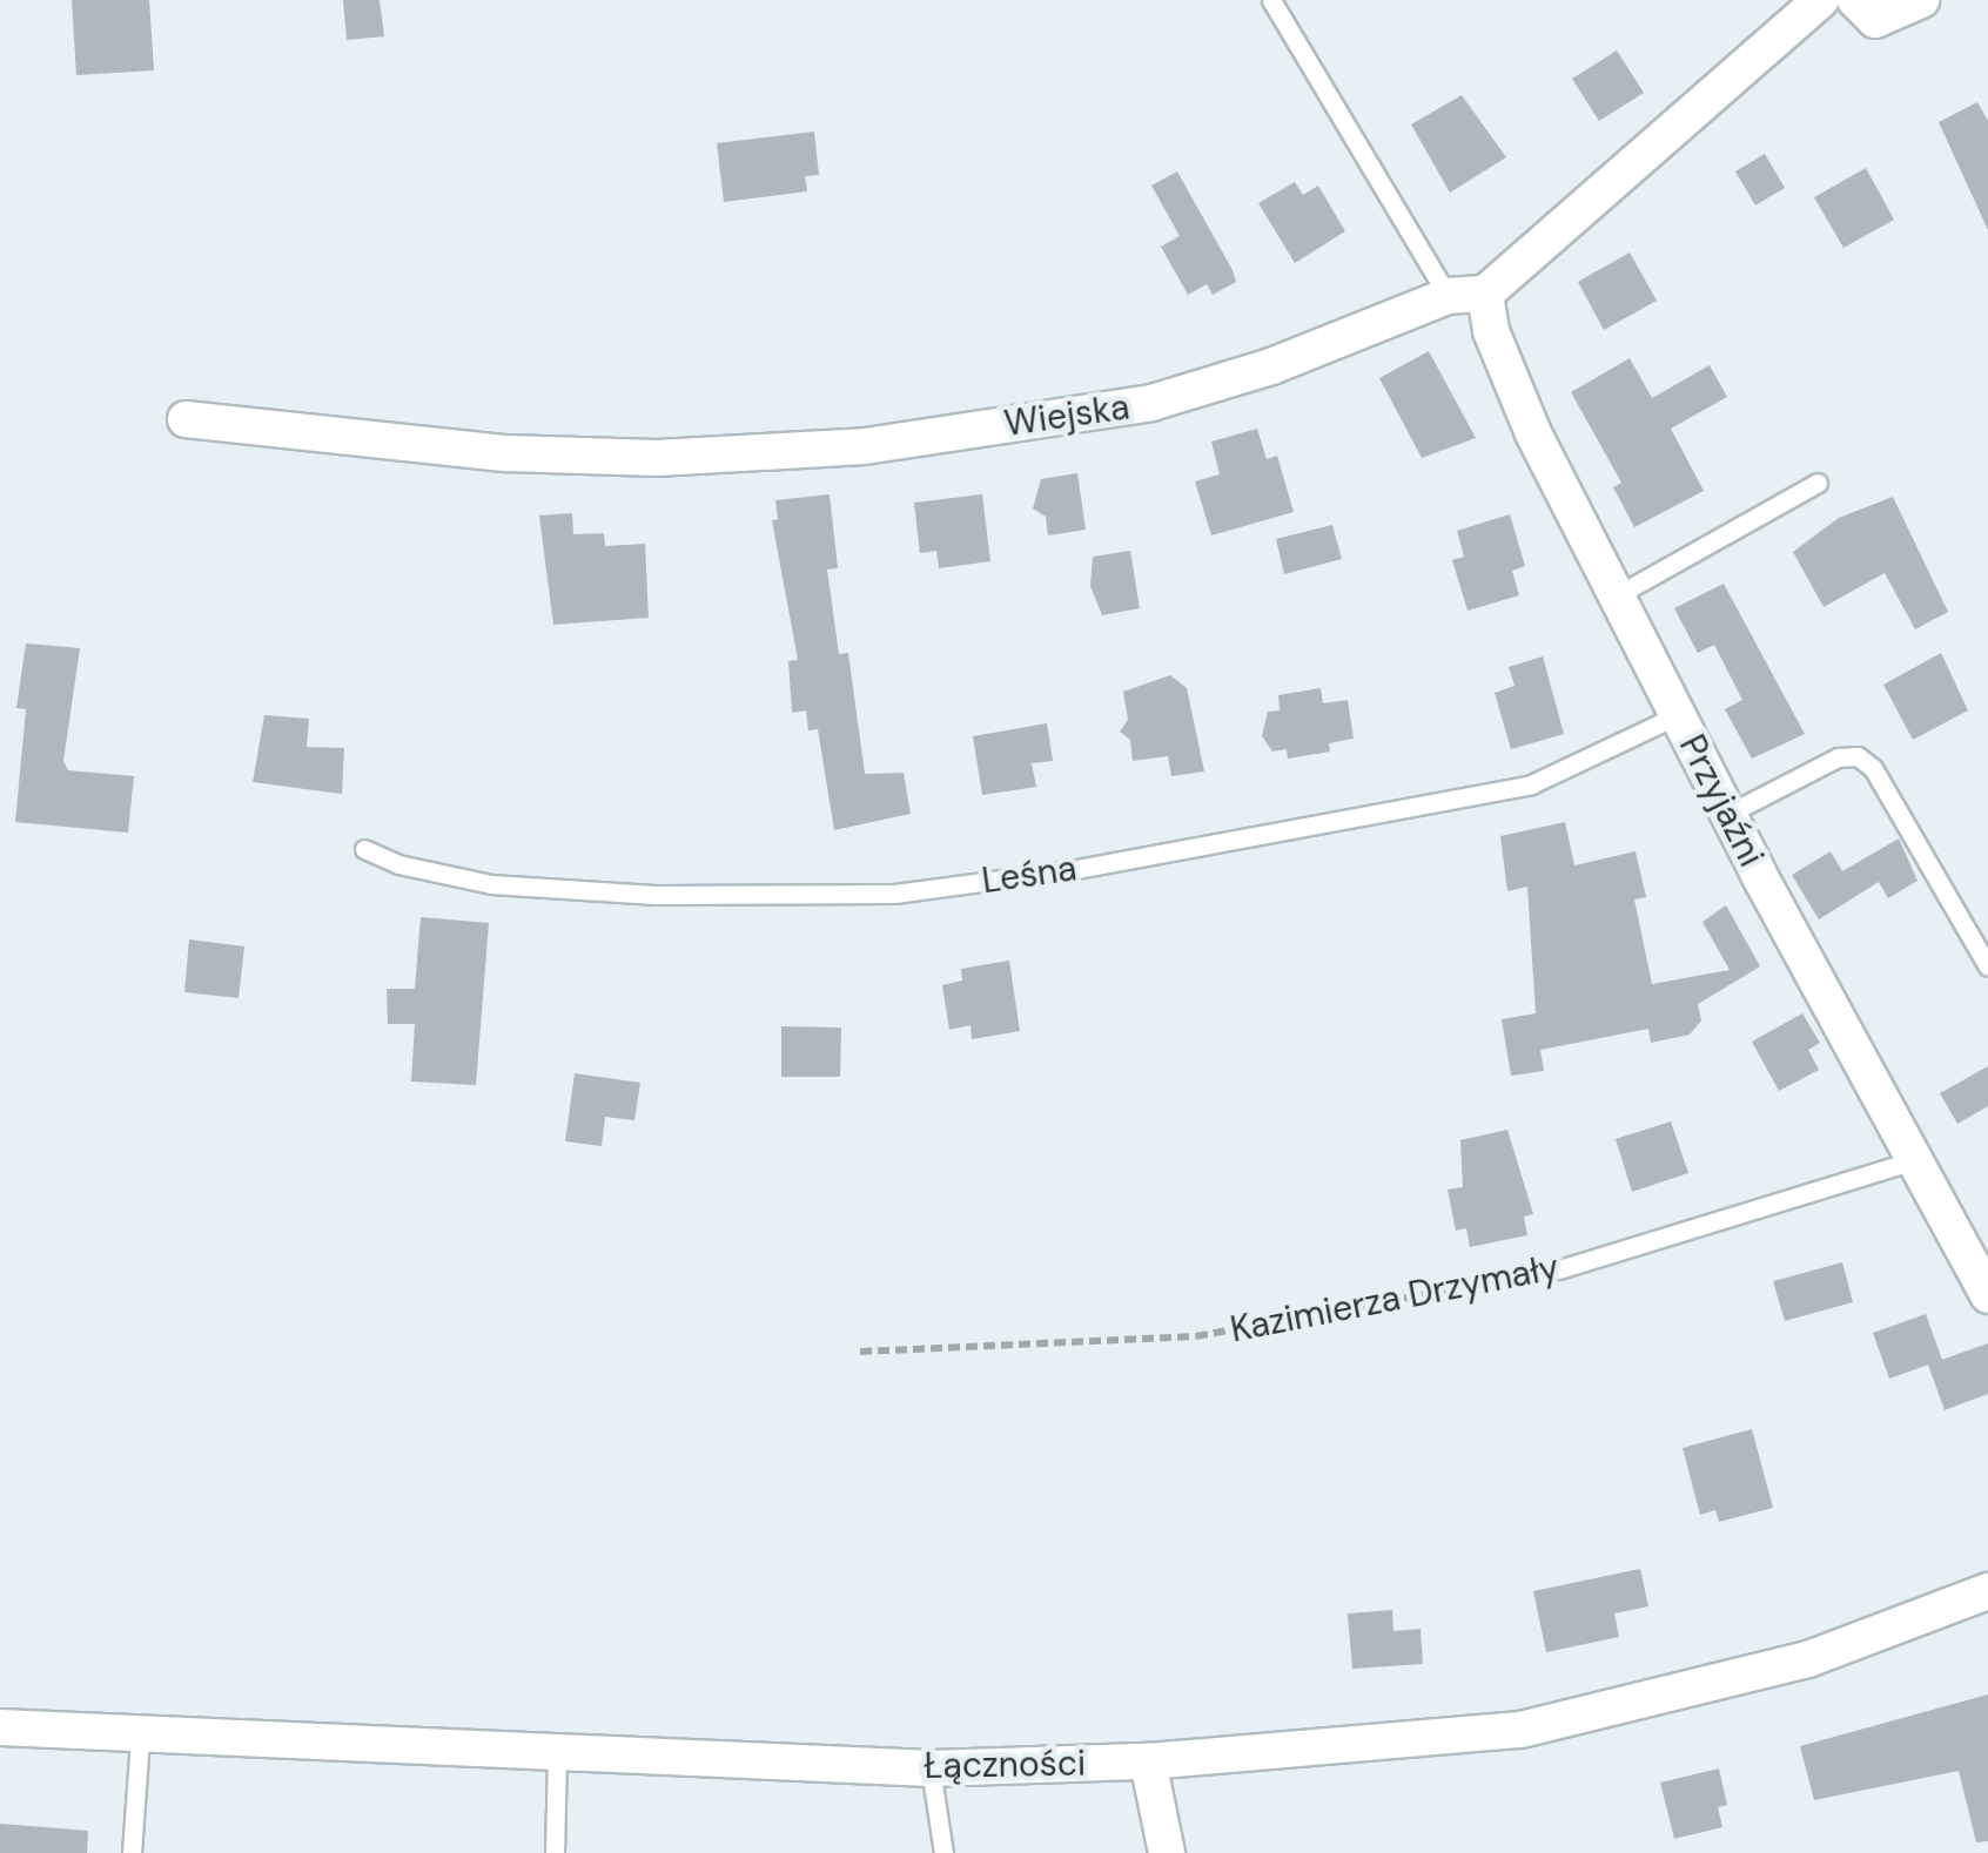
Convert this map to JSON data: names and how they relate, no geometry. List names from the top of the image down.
{
  "streets": {
    "street": ["Wiejska", "Przyjaźni", "Łączności"],
    "lane": ["Leśna", "Kazimierza Drzymały"]
  },
  "crossings": [
    ["Wiejska", "Przyjaźni"],
    ["Przyjaźni", "Leśna"],
    ["Przyjaźni", "Kazimierza Drzymały"]
  ]
}
